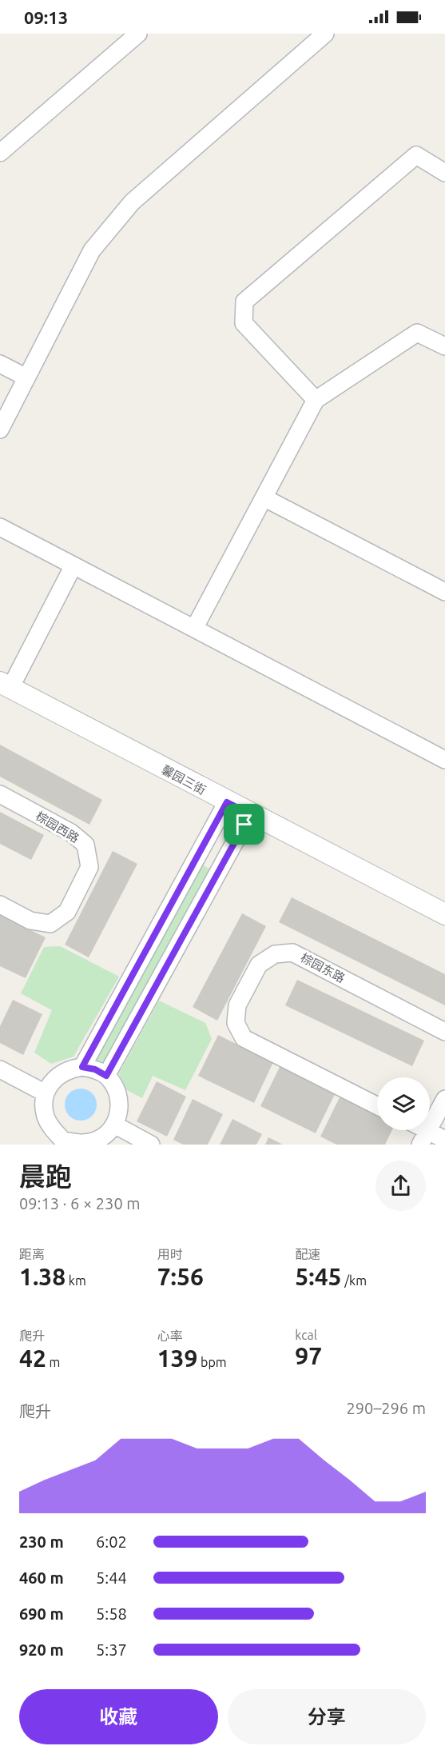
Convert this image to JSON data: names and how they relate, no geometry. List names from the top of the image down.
{
  "streets": {
    "street": ["馨园三街", "棕园西路", "棕园东路"]
  },
  "page": {
    "status": "09:13",
    "heading": ["晨跑", "09:13 · 6 × 230 m"],
    "stats": [
      ["距离", "1.38 km"],
      ["用时", "7:56"],
      ["配速", "5:45 /km"],
      ["爬升", "42 m"],
      ["心率", "139 bpm"],
      ["kcal", "97"]
    ],
    "chart": ["爬升", "290–296 m"],
    "list": [
      {
        "name": "230 m",
        "note": "6:02"
      },
      {
        "name": "460 m",
        "note": "5:44"
      },
      {
        "name": "690 m",
        "note": "5:58"
      },
      {
        "name": "920 m",
        "note": "5:37"
      }
    ],
    "buttons": ["收藏", "分享"]
  }
}
